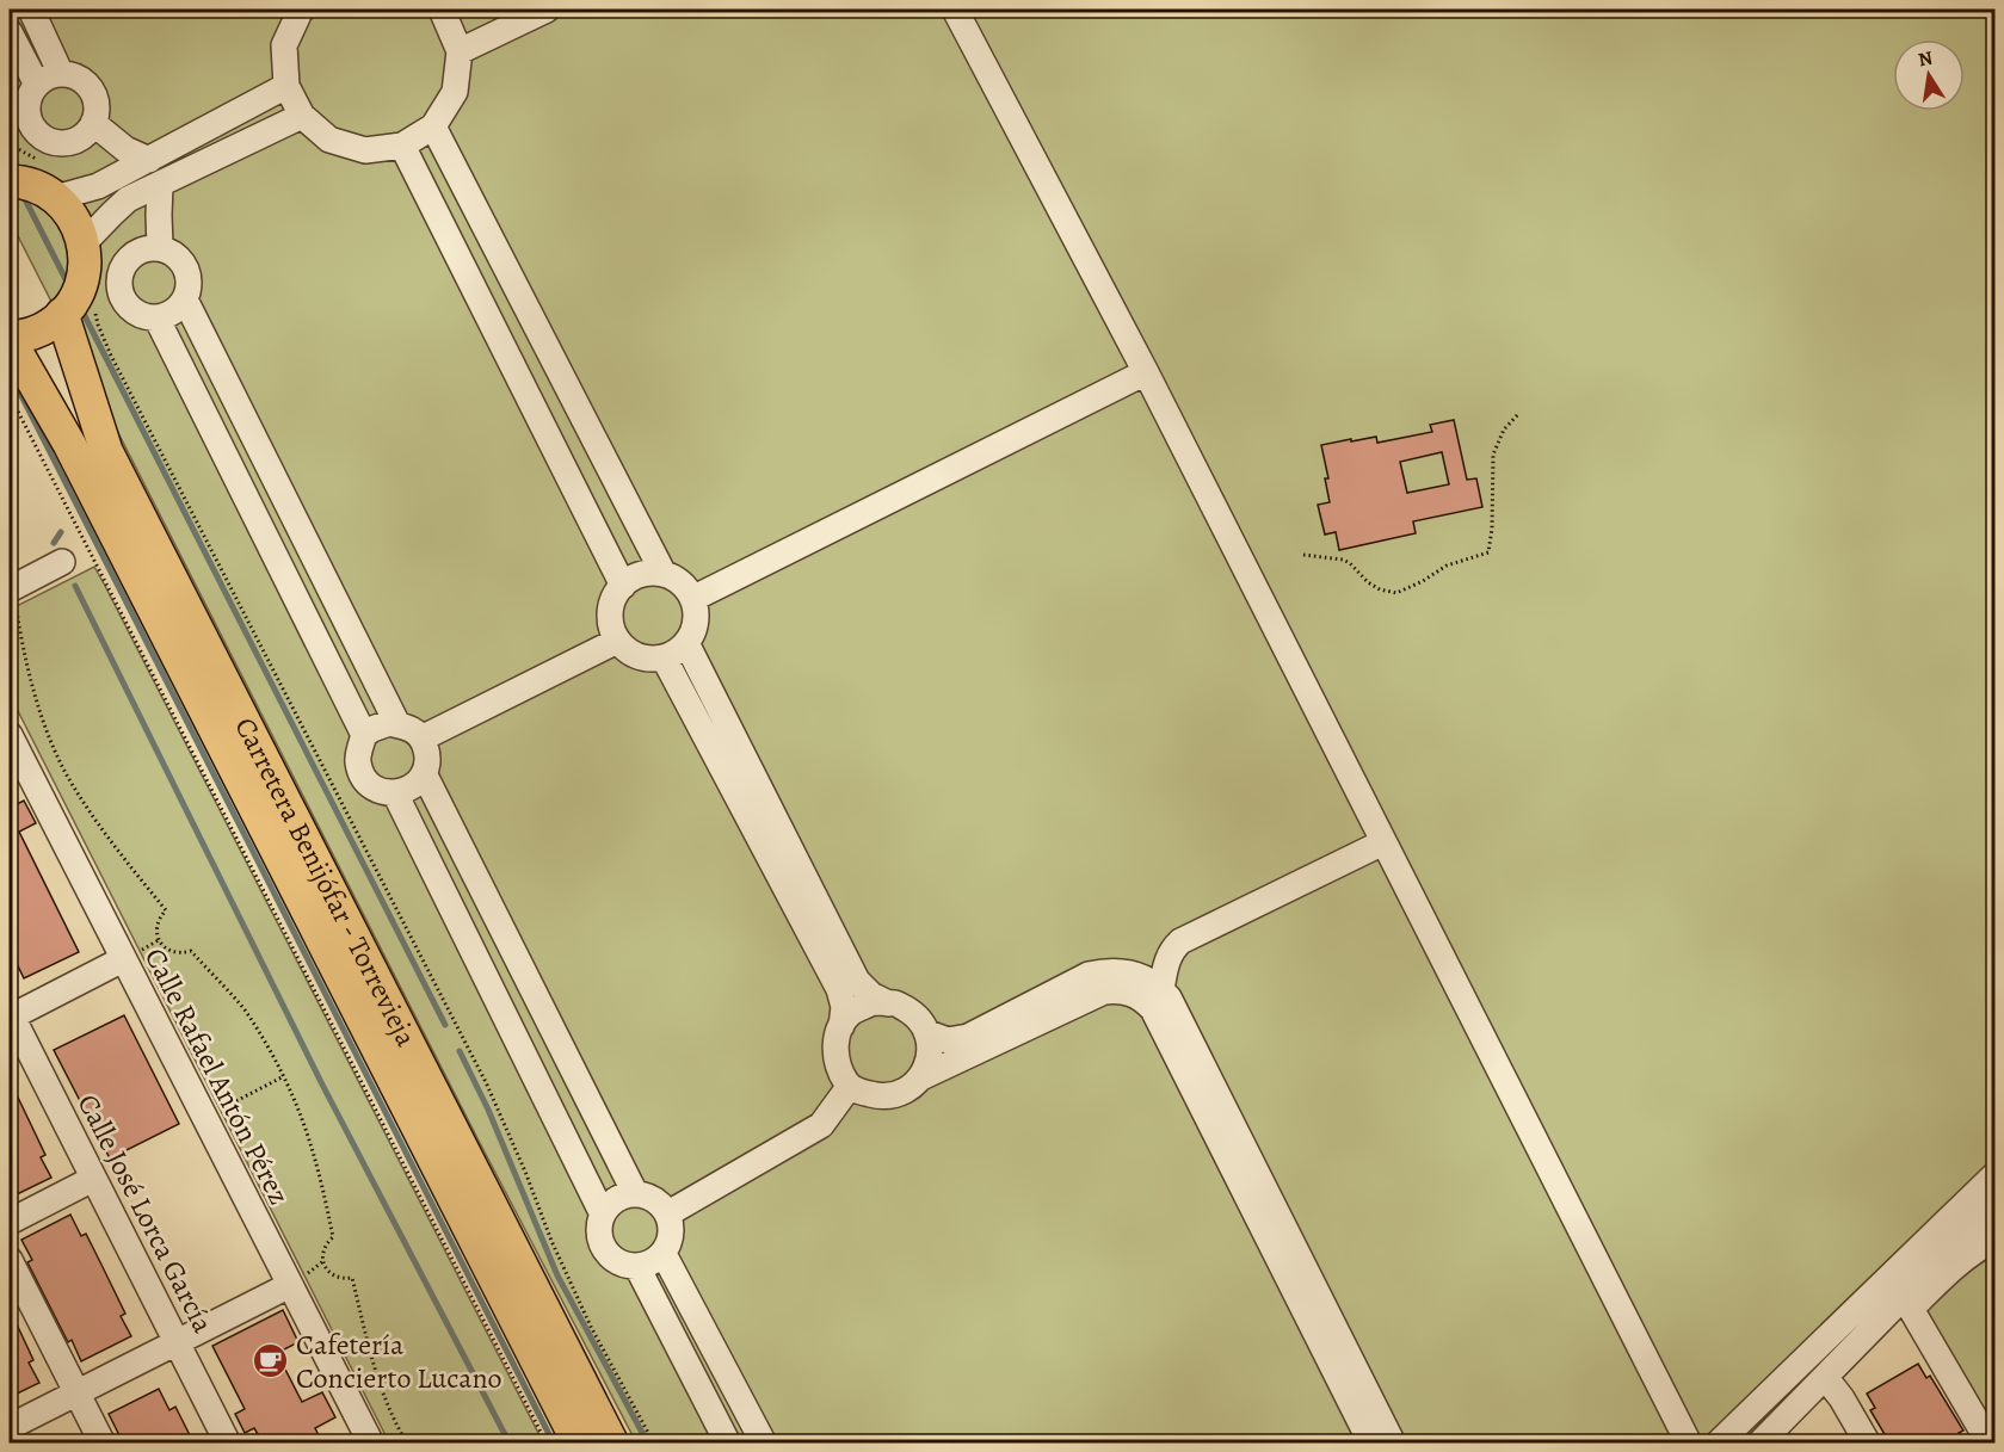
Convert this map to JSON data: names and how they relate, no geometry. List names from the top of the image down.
{
  "streets": {
    "main road": ["Carretera Benijófar - Torrevieja"],
    "street": ["Calle Rafael Antón Pérez", "Calle José Lorca García"]
  },
  "places": {
    "cafe": ["Cafetería Concierto Lucano"]
  },
  "north": "top"
}
